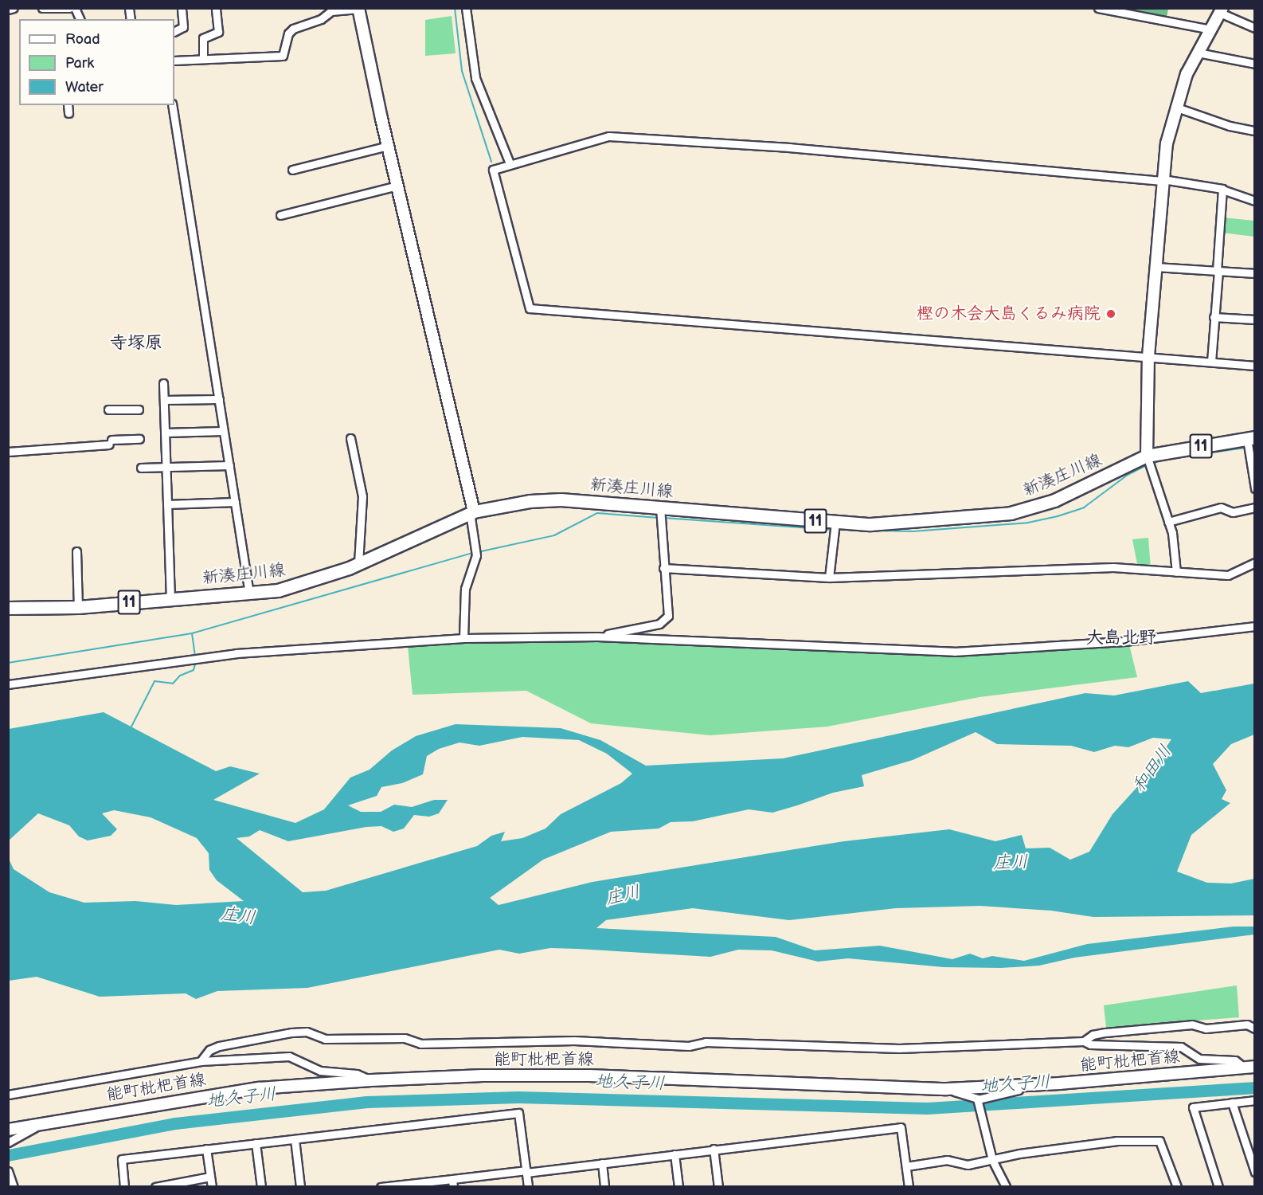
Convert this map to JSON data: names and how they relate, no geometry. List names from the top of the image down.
{
  "streets": {
    "main road": ["11", "新湊庄川線", "能町枇杷首線"]
  },
  "districts": ["寺塚原", "大島北野"],
  "water": ["和田川", "庄川", "地久子川"],
  "places": ["樫の木会大島くるみ病院"],
  "legend": ["Road", "Park", "Water"]
}
